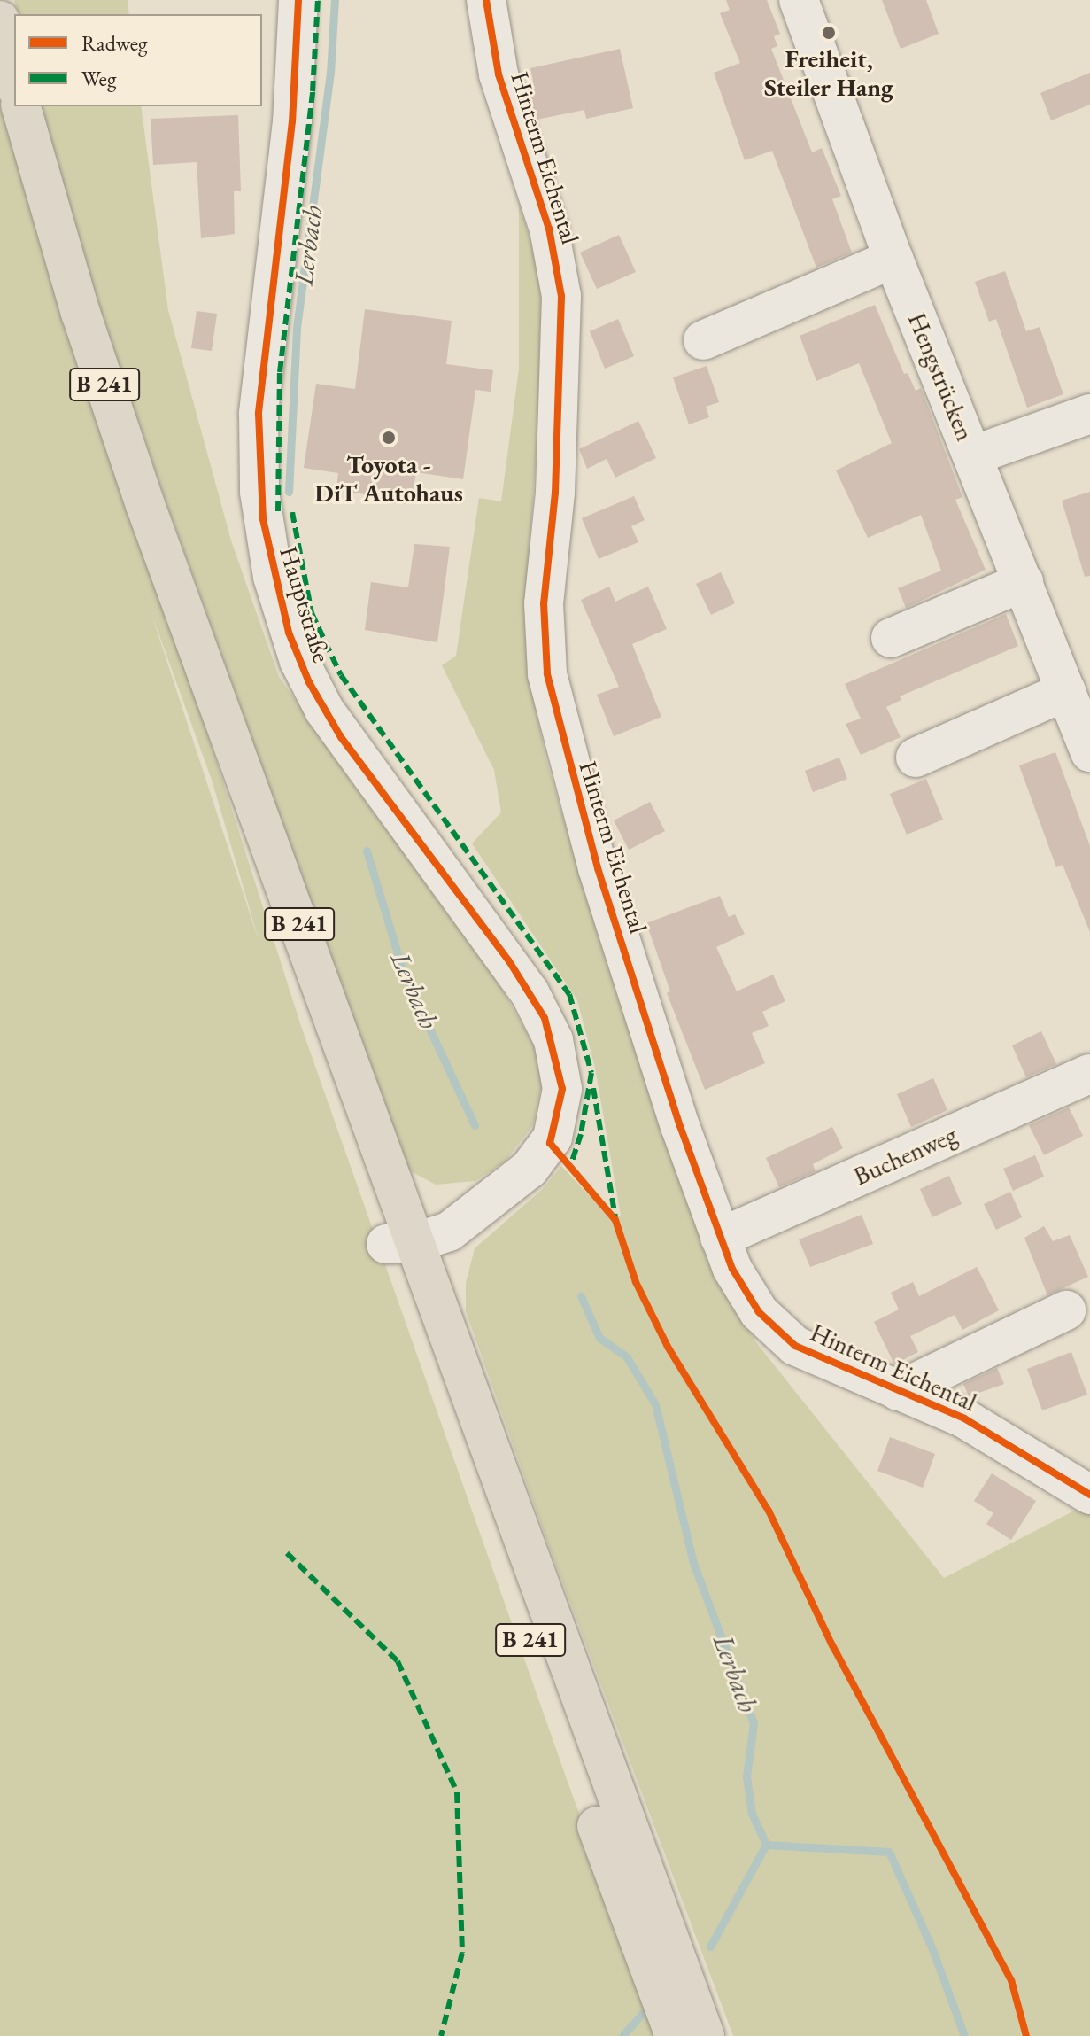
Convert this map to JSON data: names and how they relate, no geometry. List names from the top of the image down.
{
  "streets": {
    "main road": ["B 241"],
    "street": [
      "Hinterm Eichental",
      "Hengstrücken",
      "Hauptstraße",
      "Buchenweg"
    ]
  },
  "crossings": [
    ["Hinterm Eichental", "Buchenweg"],
    ["B 241", "Hauptstraße"]
  ],
  "water": ["Lerbach"],
  "places": ["Freiheit, Steiler Hang", "Toyota - DiT Autohaus"],
  "legend": ["Radweg", "Weg"]
}
